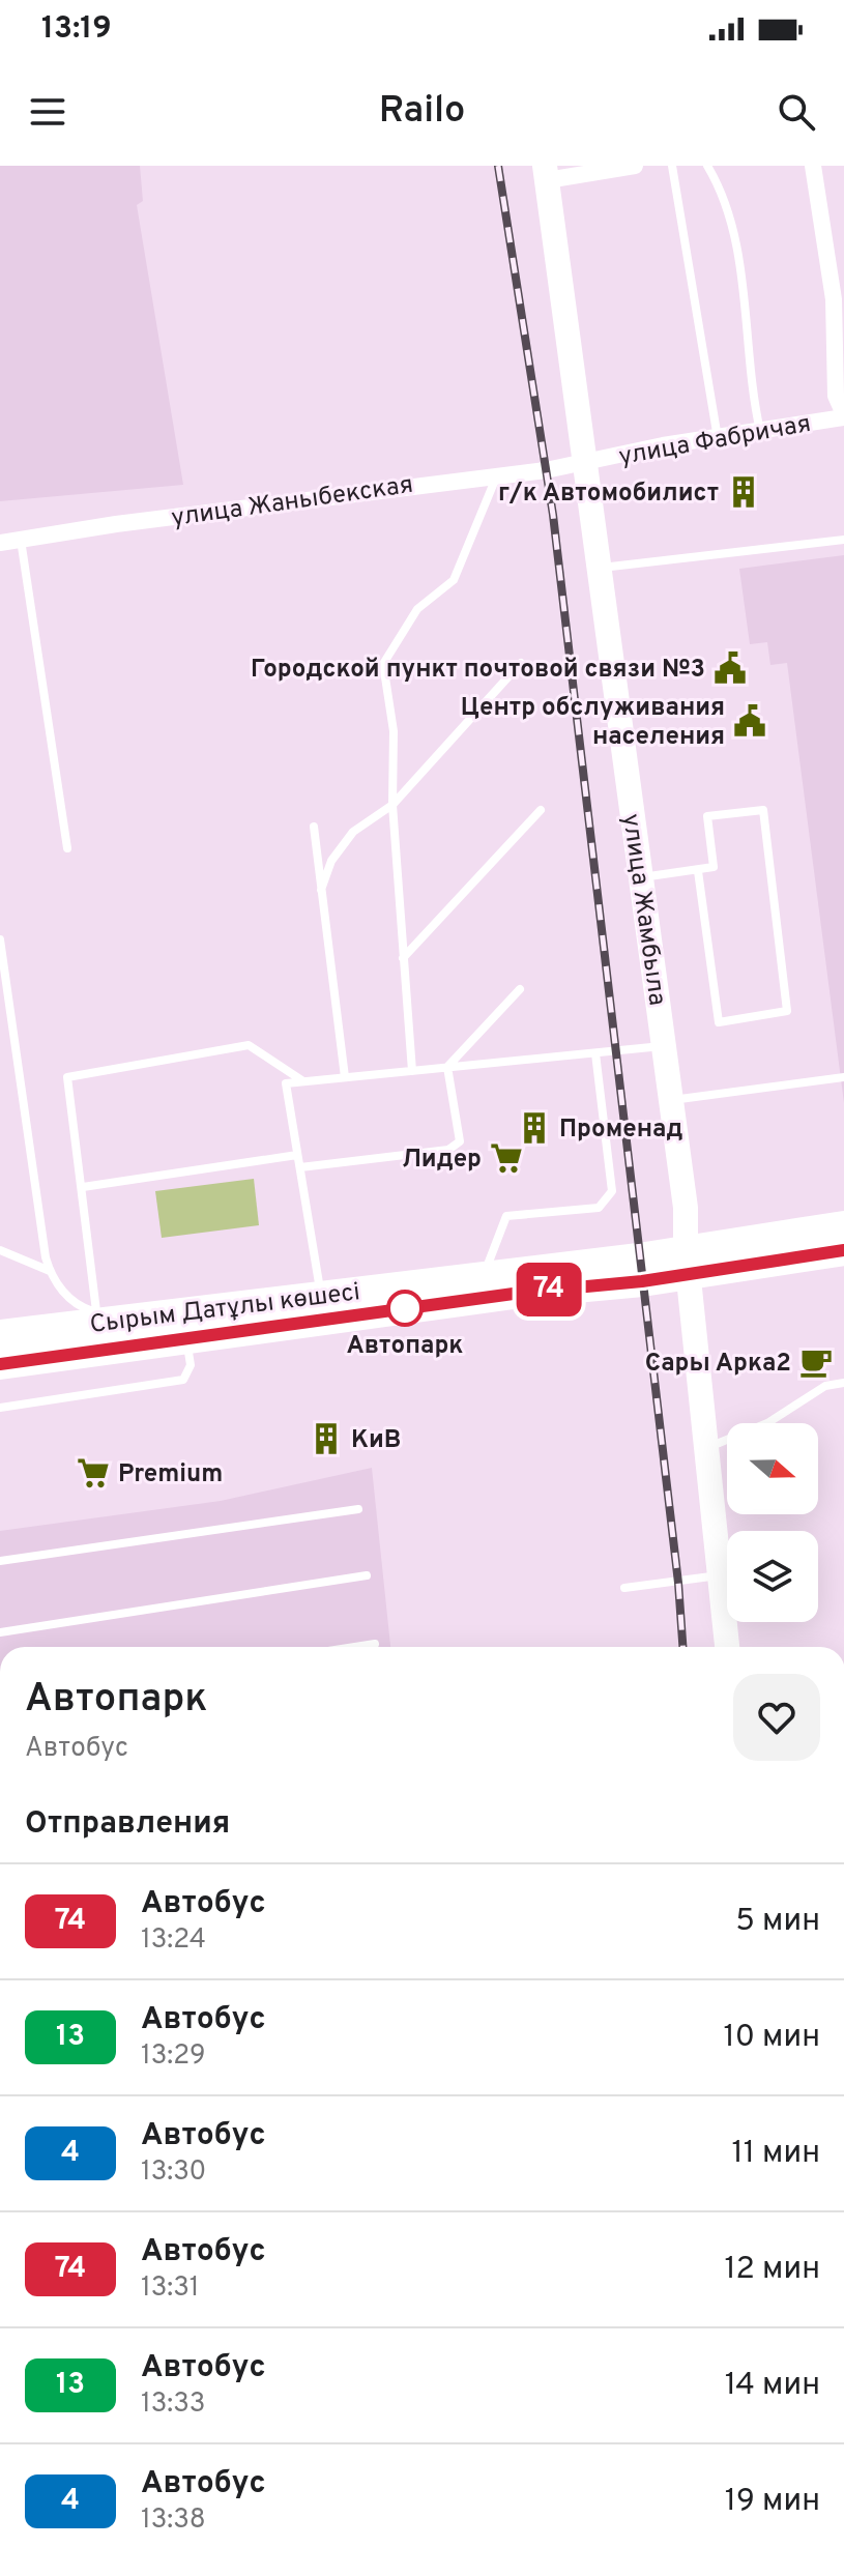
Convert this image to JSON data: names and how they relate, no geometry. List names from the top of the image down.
{
  "streets": {
    "highway": ["Сырым Датұлы көшесі"],
    "street": ["улица Фабричая", "улица Жаныбекская", "улица Жамбыла"]
  },
  "crossings": [
    ["улица Фабричая", "улица Жаныбекская"],
    ["улица Фабричая", "улица Жамбыла"],
    ["улица Жаныбекская", "улица Жамбыла"],
    ["улица Жамбыла", "Сырым Датұлы көшесі"]
  ],
  "places": {
    "building": ["г/к Автомобилист", "Променад", "КиВ"],
    "public building": ["Городской пункт почтовой связи №3", "Центр обслуживания наcеления"],
    "supermarket": ["Лидер", "Premium"],
    "other": ["Автопарк"],
    "cafe": ["Сары Арка2"]
  },
  "lines": ["bus line 74"],
  "north": "right",
  "page": {
    "status": "13:19",
    "header": "Railo",
    "on_map": "74",
    "heading": [
      ["Автопарк", "Автобус"],
      "Отправления"
    ],
    "list": [
      {
        "mark": "74",
        "name": "Автобус",
        "note": "13:24",
        "value": "5 мин"
      },
      {
        "mark": "13",
        "name": "Автобус",
        "note": "13:29",
        "value": "10 мин"
      },
      {
        "mark": "4",
        "name": "Автобус",
        "note": "13:30",
        "value": "11 мин"
      },
      {
        "mark": "74",
        "name": "Автобус",
        "note": "13:31",
        "value": "12 мин"
      },
      {
        "mark": "13",
        "name": "Автобус",
        "note": "13:33",
        "value": "14 мин"
      },
      {
        "mark": "4",
        "name": "Автобус",
        "note": "13:38",
        "value": "19 мин"
      }
    ]
  }
}
